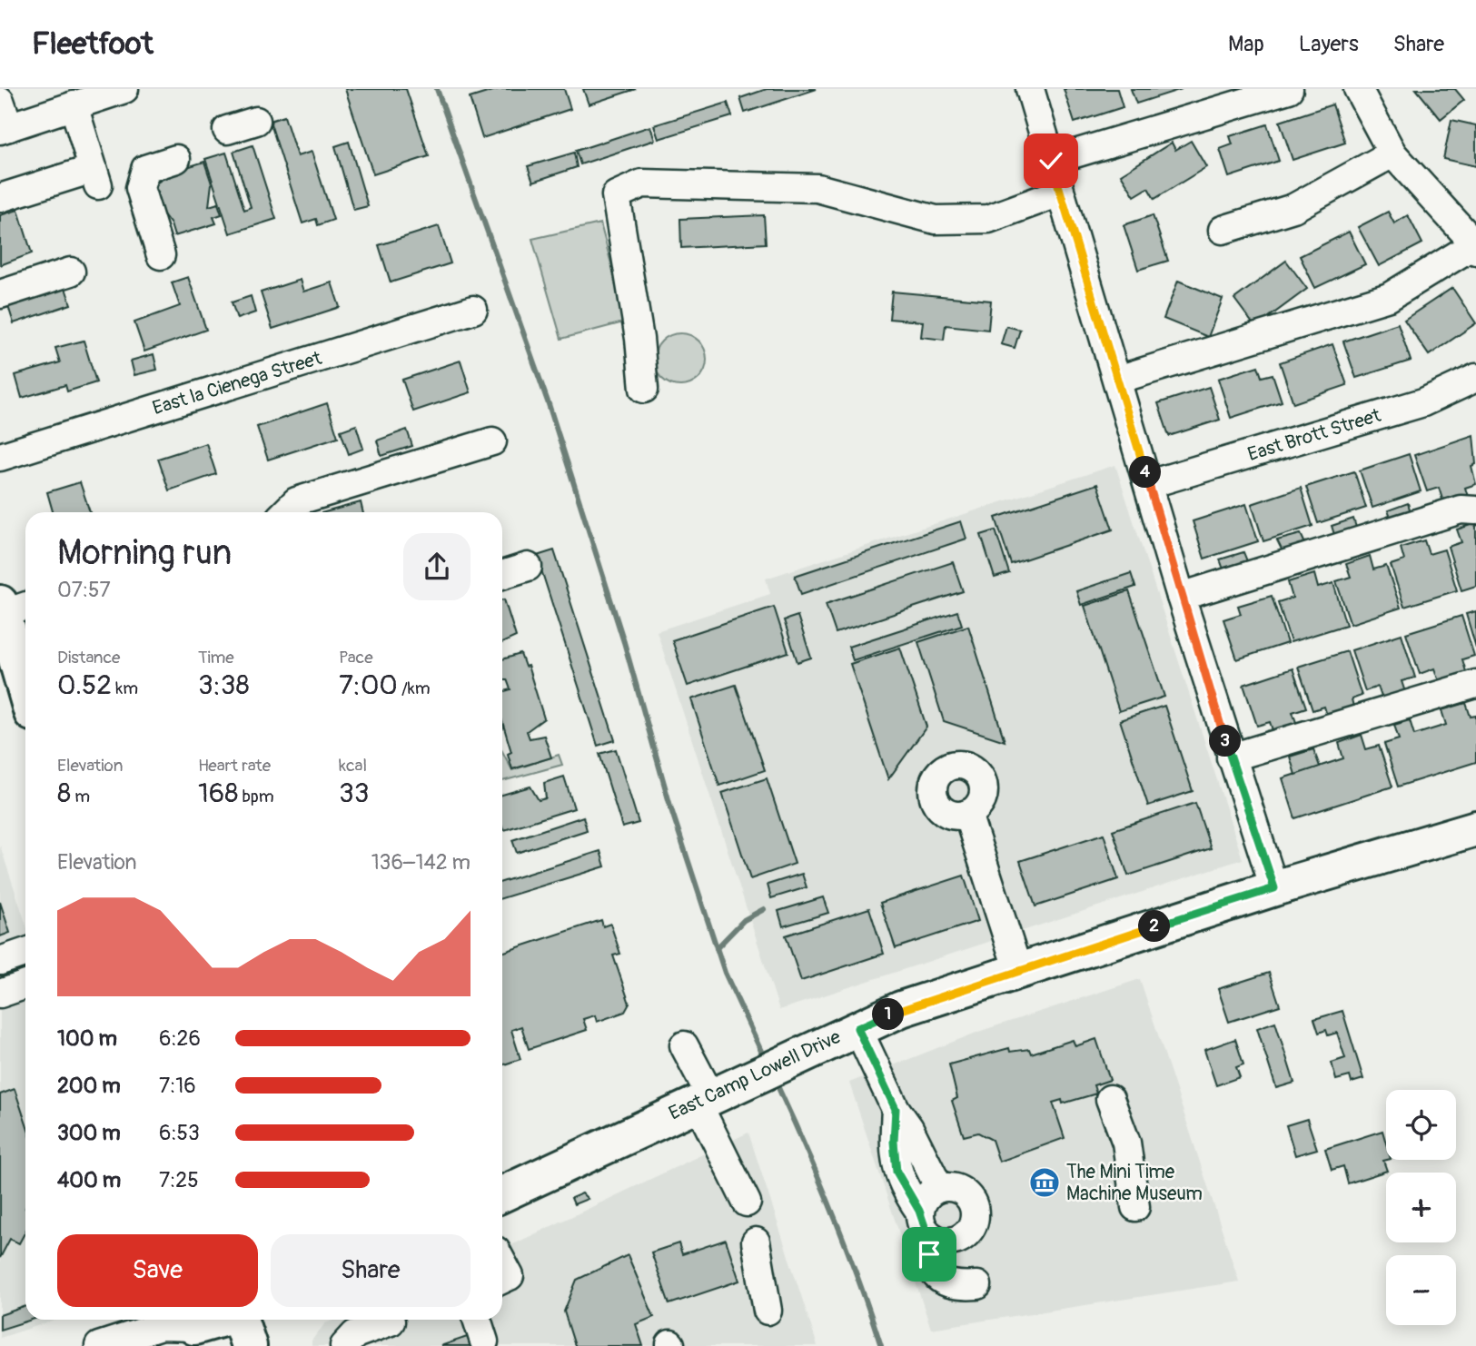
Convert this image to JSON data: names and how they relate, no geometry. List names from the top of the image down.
{
  "streets": {
    "main road": ["East Camp Lowell Drive"],
    "street": ["East la Cienega Street", "East Brott Street"]
  },
  "places": {
    "museum": ["The Mini Time Machine Museum"]
  },
  "page": {
    "header": "Fleetfoot",
    "nav": ["Map", "Layers", "Share"],
    "pins": [
      "4",
      "3",
      "2",
      "1"
    ],
    "heading": ["Morning run", "07:57"],
    "stats": [
      ["Distance", "0.52 km"],
      ["Time", "3:38"],
      ["Pace", "7:00 /km"],
      ["Elevation", "8 m"],
      ["Heart rate", "168 bpm"],
      ["kcal", "33"]
    ],
    "chart": ["Elevation", "136–142 m"],
    "list": [
      {
        "name": "100 m",
        "note": "6:26"
      },
      {
        "name": "200 m",
        "note": "7:16"
      },
      {
        "name": "300 m",
        "note": "6:53"
      },
      {
        "name": "400 m",
        "note": "7:25"
      }
    ],
    "map_buttons": ["+", "−"],
    "buttons": ["Save", "Share"]
  }
}
